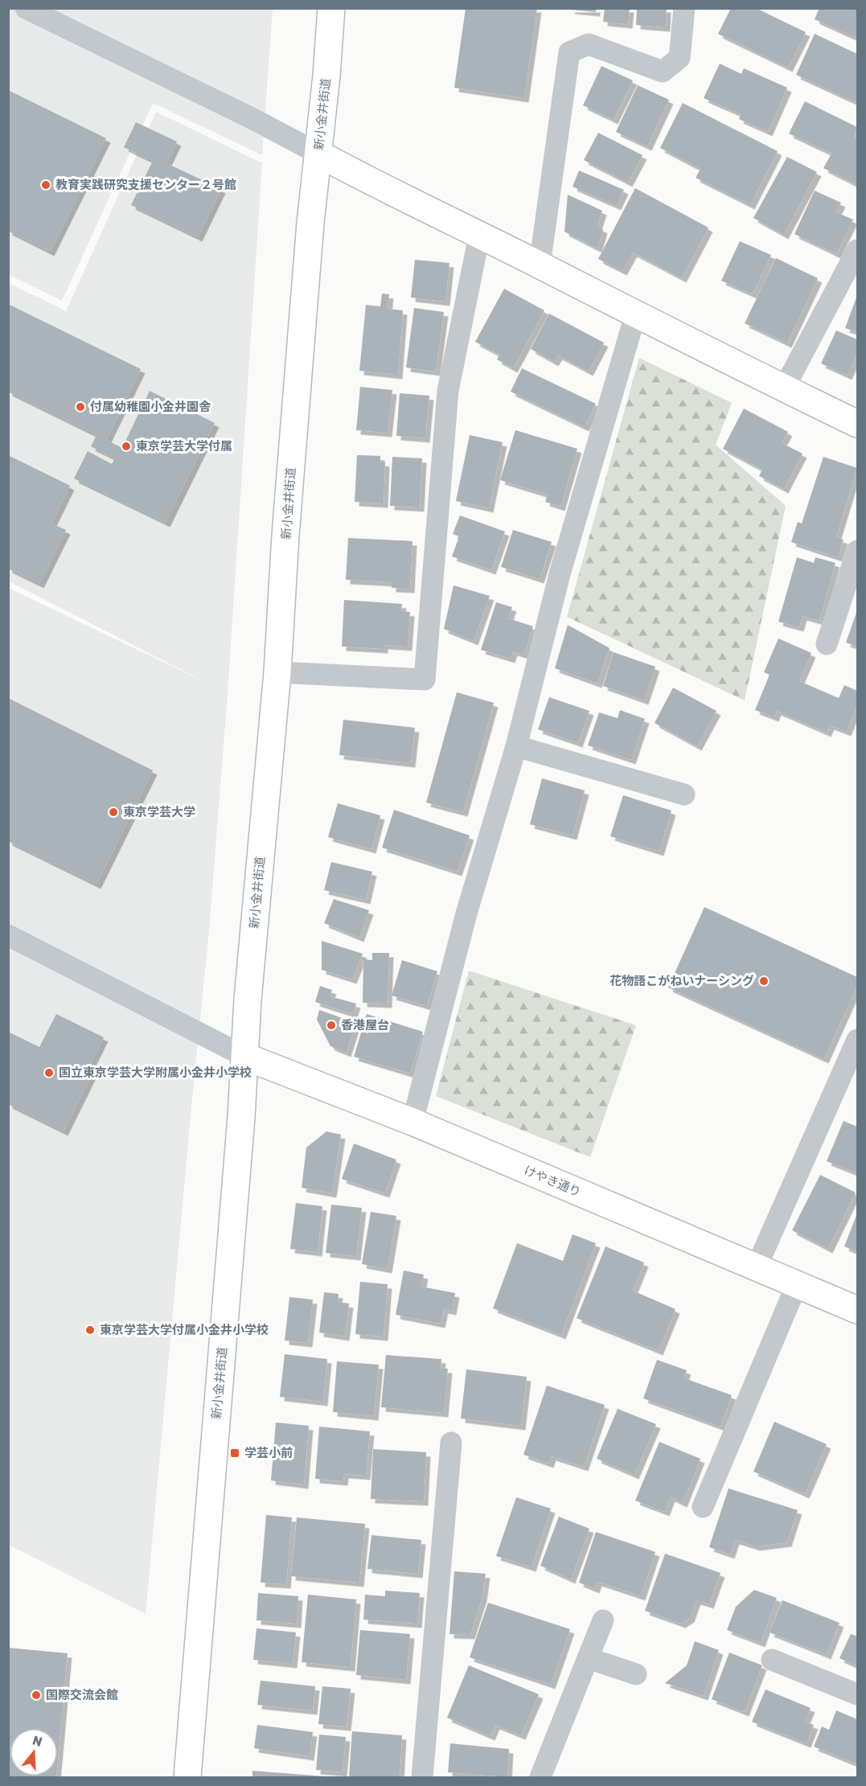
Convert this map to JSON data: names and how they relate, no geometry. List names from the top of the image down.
{
  "streets": {
    "main road": ["新小金井街道", "けやき通り"]
  },
  "crossings": [
    ["新小金井街道", "けやき通り"]
  ],
  "places": {
    "other": [
      "教育実践研究支援センター２号館",
      "付属幼稚園小金井園舎",
      "東京学芸大学付属",
      "東京学芸大学",
      "花物語こがねいナーシング",
      "香港屋台",
      "国立東京学芸大学附属小金井小学校",
      "東京学芸大学付属小金井小学校",
      "国際交流会館"
    ],
    "transit": ["学芸小前"]
  },
  "north": "top"
}
